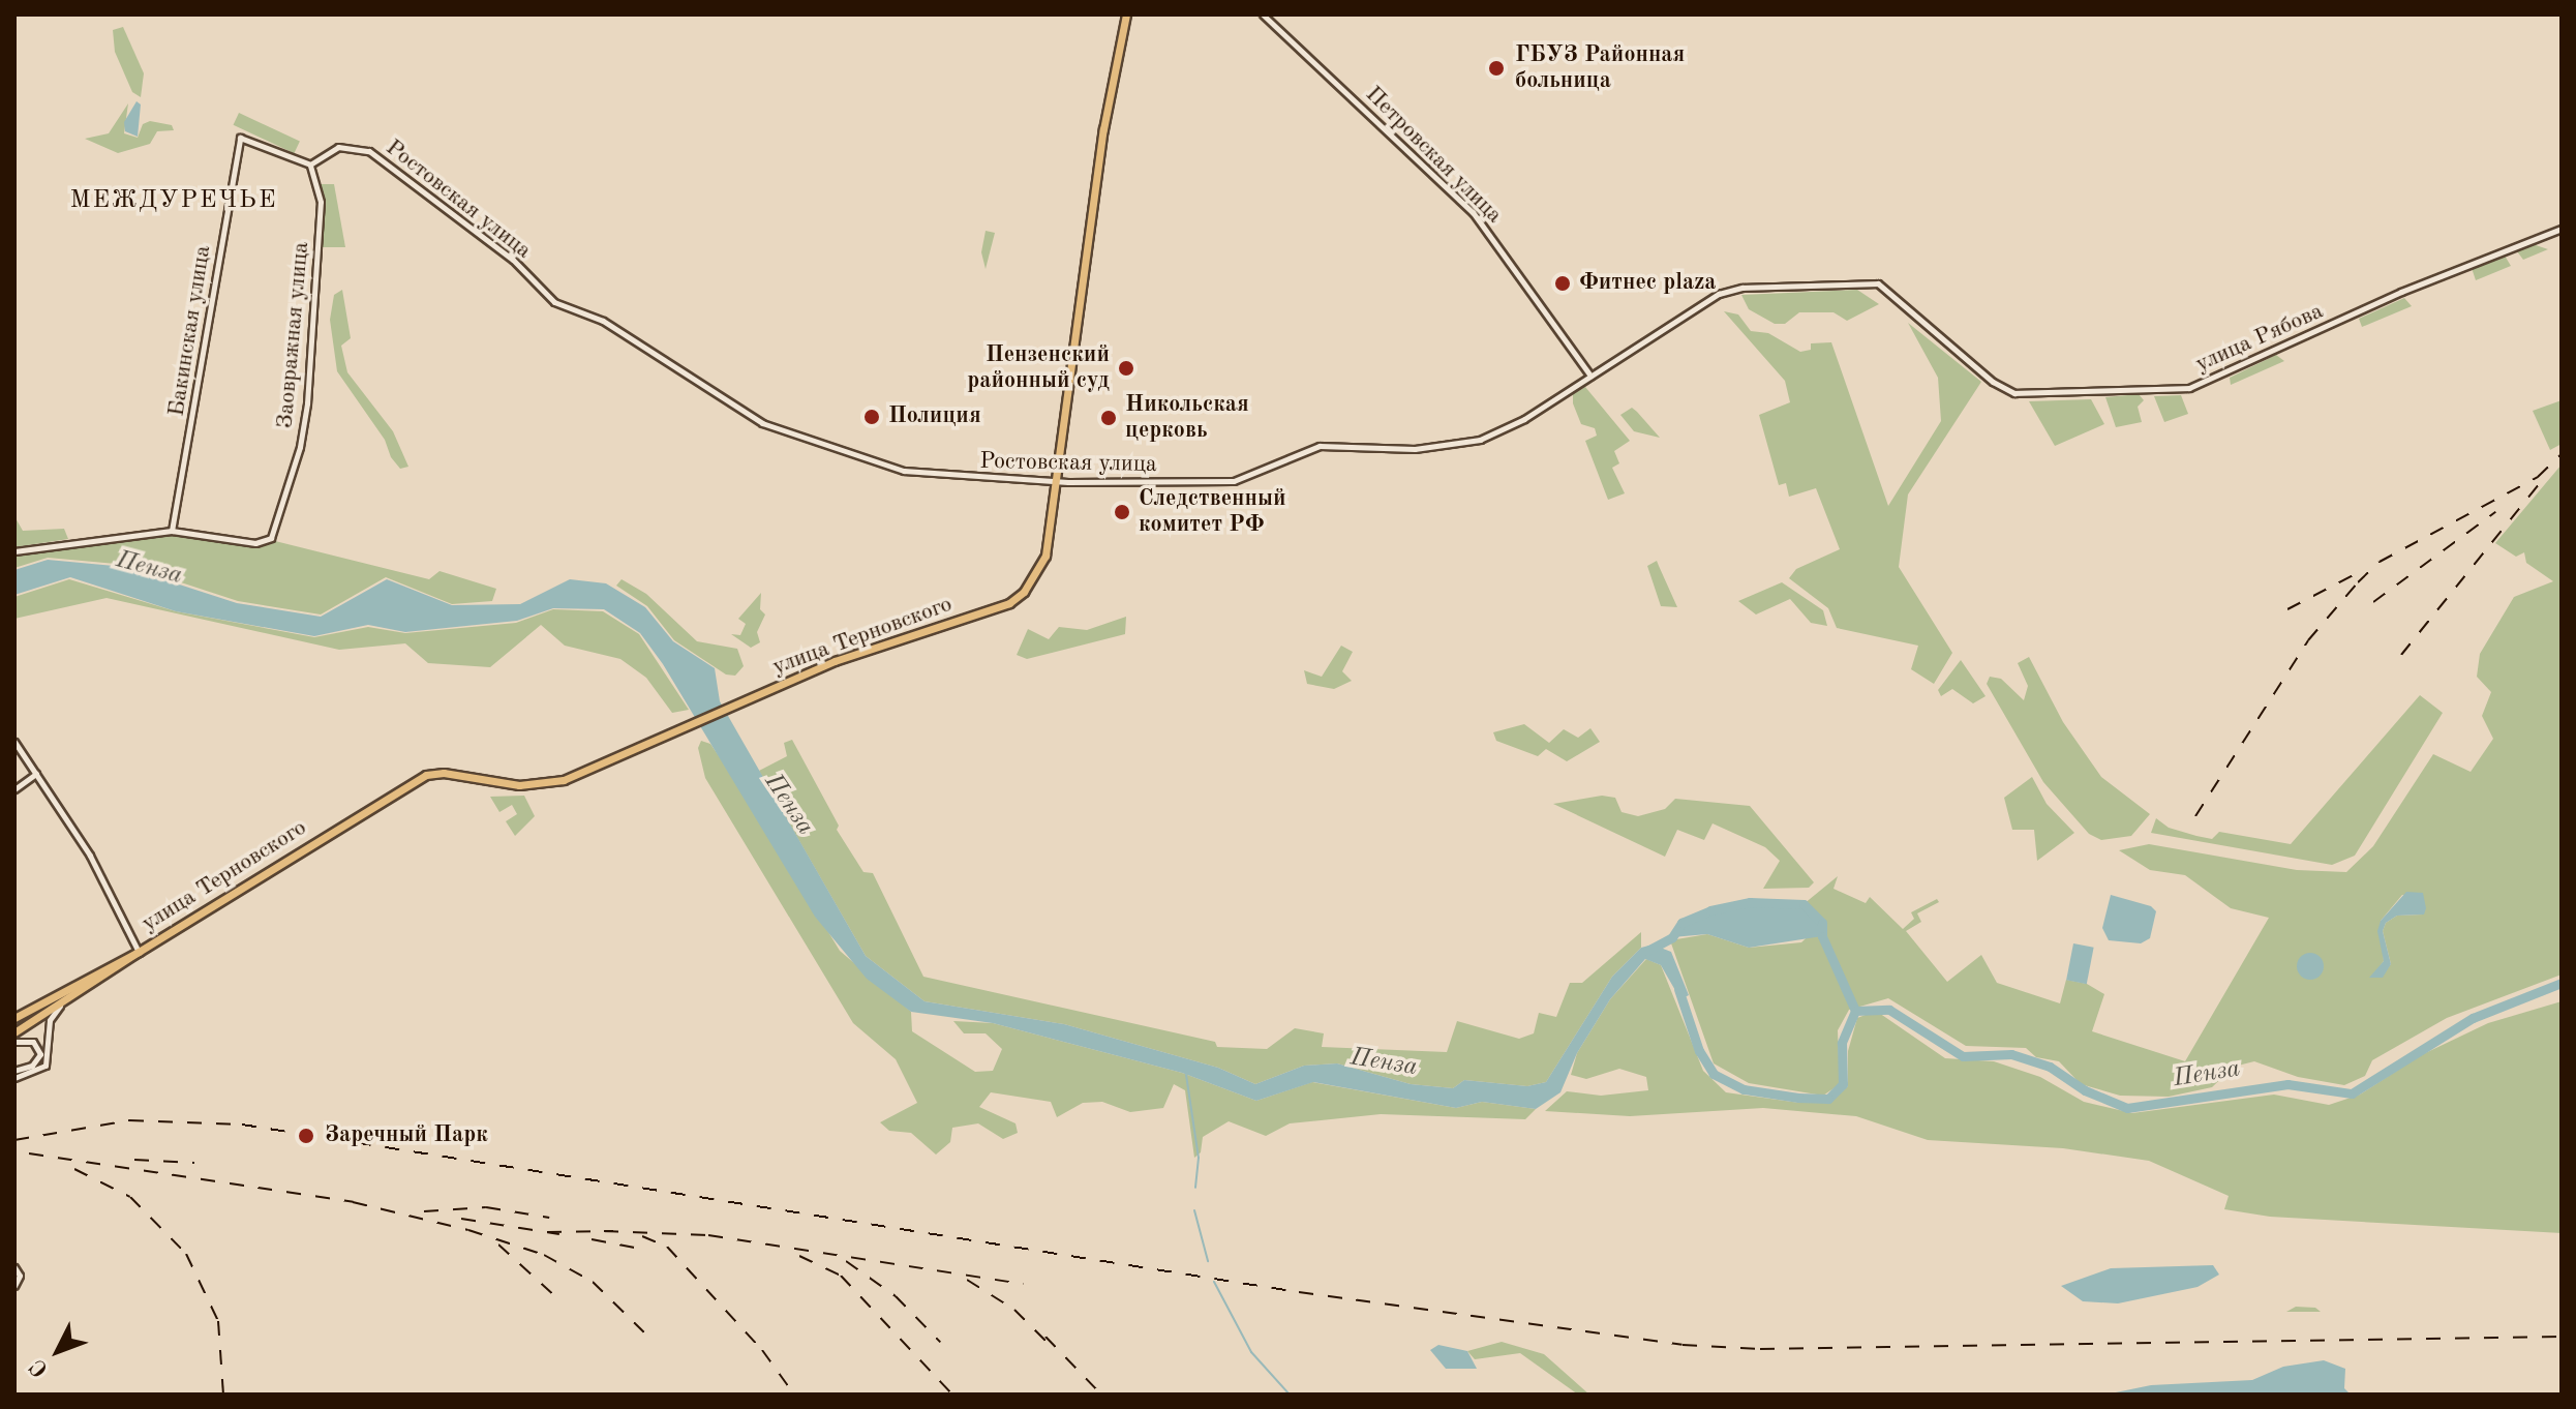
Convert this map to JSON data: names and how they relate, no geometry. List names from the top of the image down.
{
  "streets": {
    "main road": ["улица Терновского"],
    "street": [
      "Петровская улица",
      "Ростовская улица",
      "Бакинская улица",
      "Заовражная улица",
      "улица Рябова"
    ]
  },
  "crossings": [
    ["Петровская улица", "Ростовская улица"],
    ["Ростовская улица", "Бакинская улица"],
    ["Ростовская улица", "Заовражная улица"],
    ["Ростовская улица", "улица Рябова"],
    ["Ростовская улица", "улица Терновского"],
    ["Бакинская улица", "Заовражная улица"]
  ],
  "districts": ["МЕЖДУРЕЧЬЕ"],
  "water": ["Пенза"],
  "places": [
    "ГБУЗ Районная больница",
    "Фитнес plaza",
    "Пензенский районный суд",
    "Полиция",
    "Никольская церковь",
    "Следственный комитет РФ",
    "Заречный Парк"
  ],
  "north": "bottom left"
}
